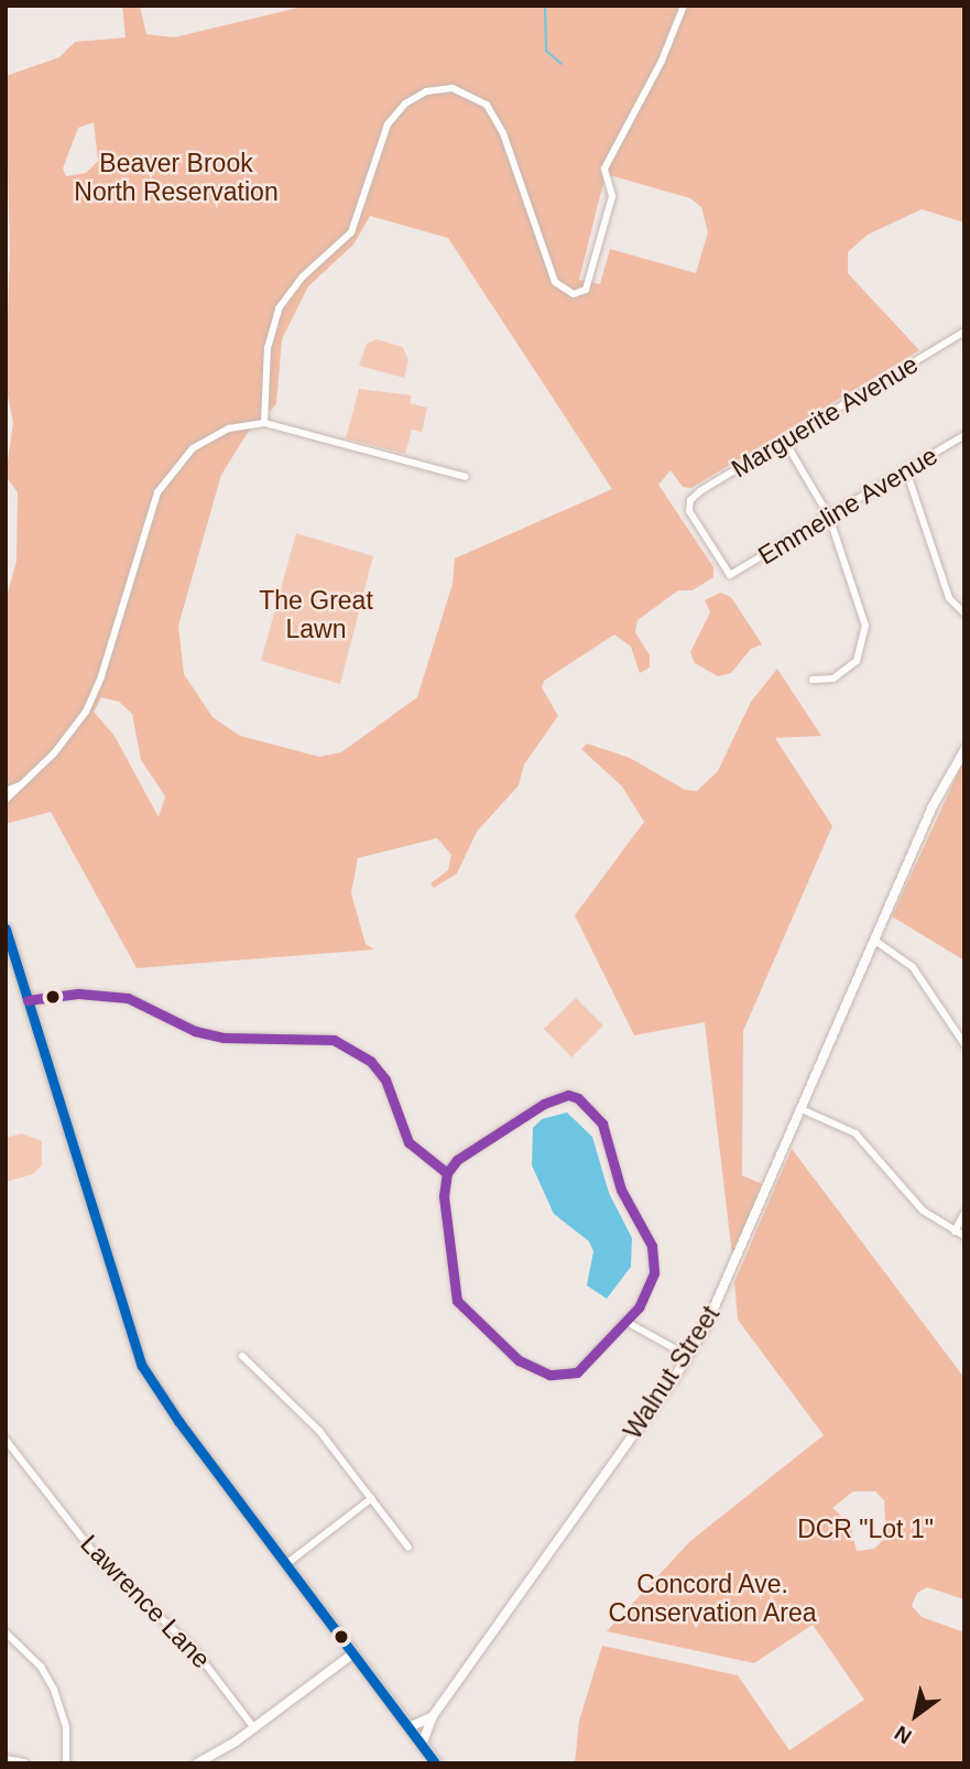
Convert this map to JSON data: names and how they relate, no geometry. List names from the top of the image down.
{
  "streets": {
    "street": [
      "Marguerite Avenue",
      "Emmeline Avenue",
      "Walnut Street",
      "Lawrence Lane"
    ]
  },
  "crossings": [
    ["Marguerite Avenue", "Emmeline Avenue"]
  ],
  "parks": [
    "Beaver Brook North Reservation",
    "The Great Lawn",
    "DCR \"Lot 1\"",
    "Concord Ave. Conservation Area"
  ],
  "north": "bottom left"
}
